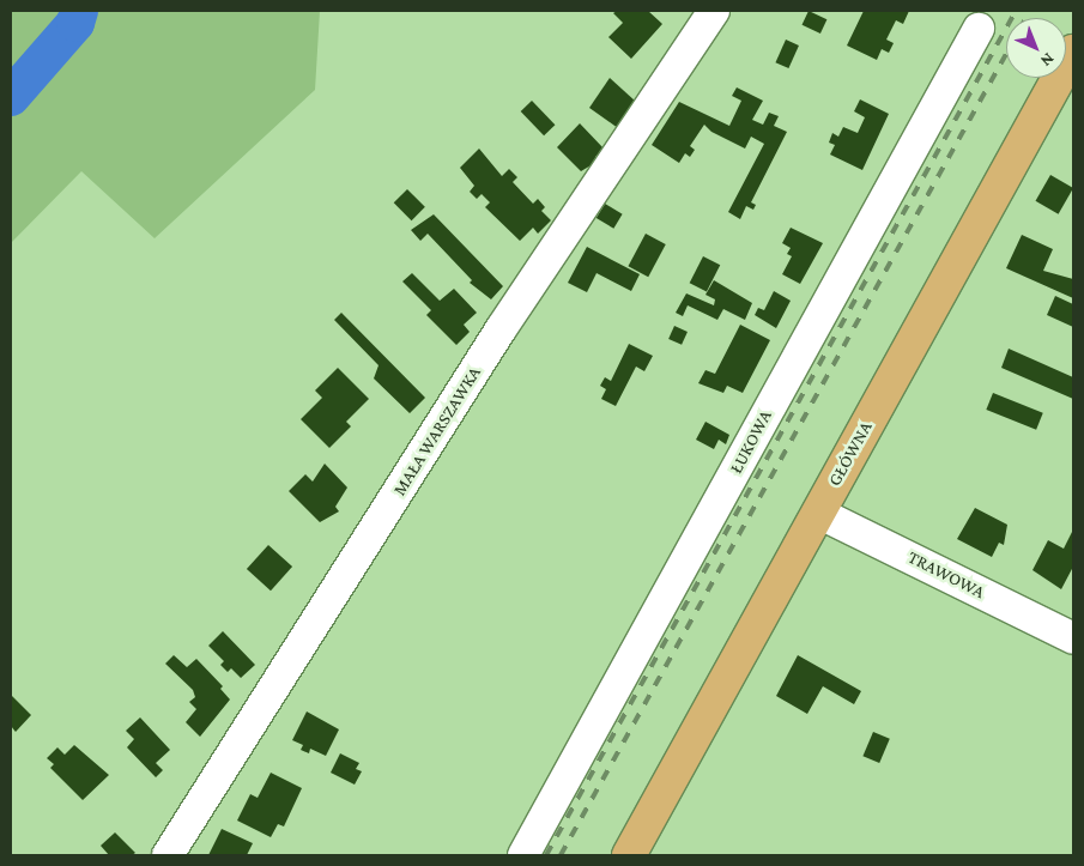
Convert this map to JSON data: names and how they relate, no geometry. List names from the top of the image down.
{
  "streets": {
    "main road": ["GŁÓWNA"],
    "street": ["MAŁA WARSZAWKA", "ŁUKOWA", "TRAWOWA"]
  },
  "crossings": [
    ["GŁÓWNA", "TRAWOWA"]
  ],
  "north": "bottom right"
}
